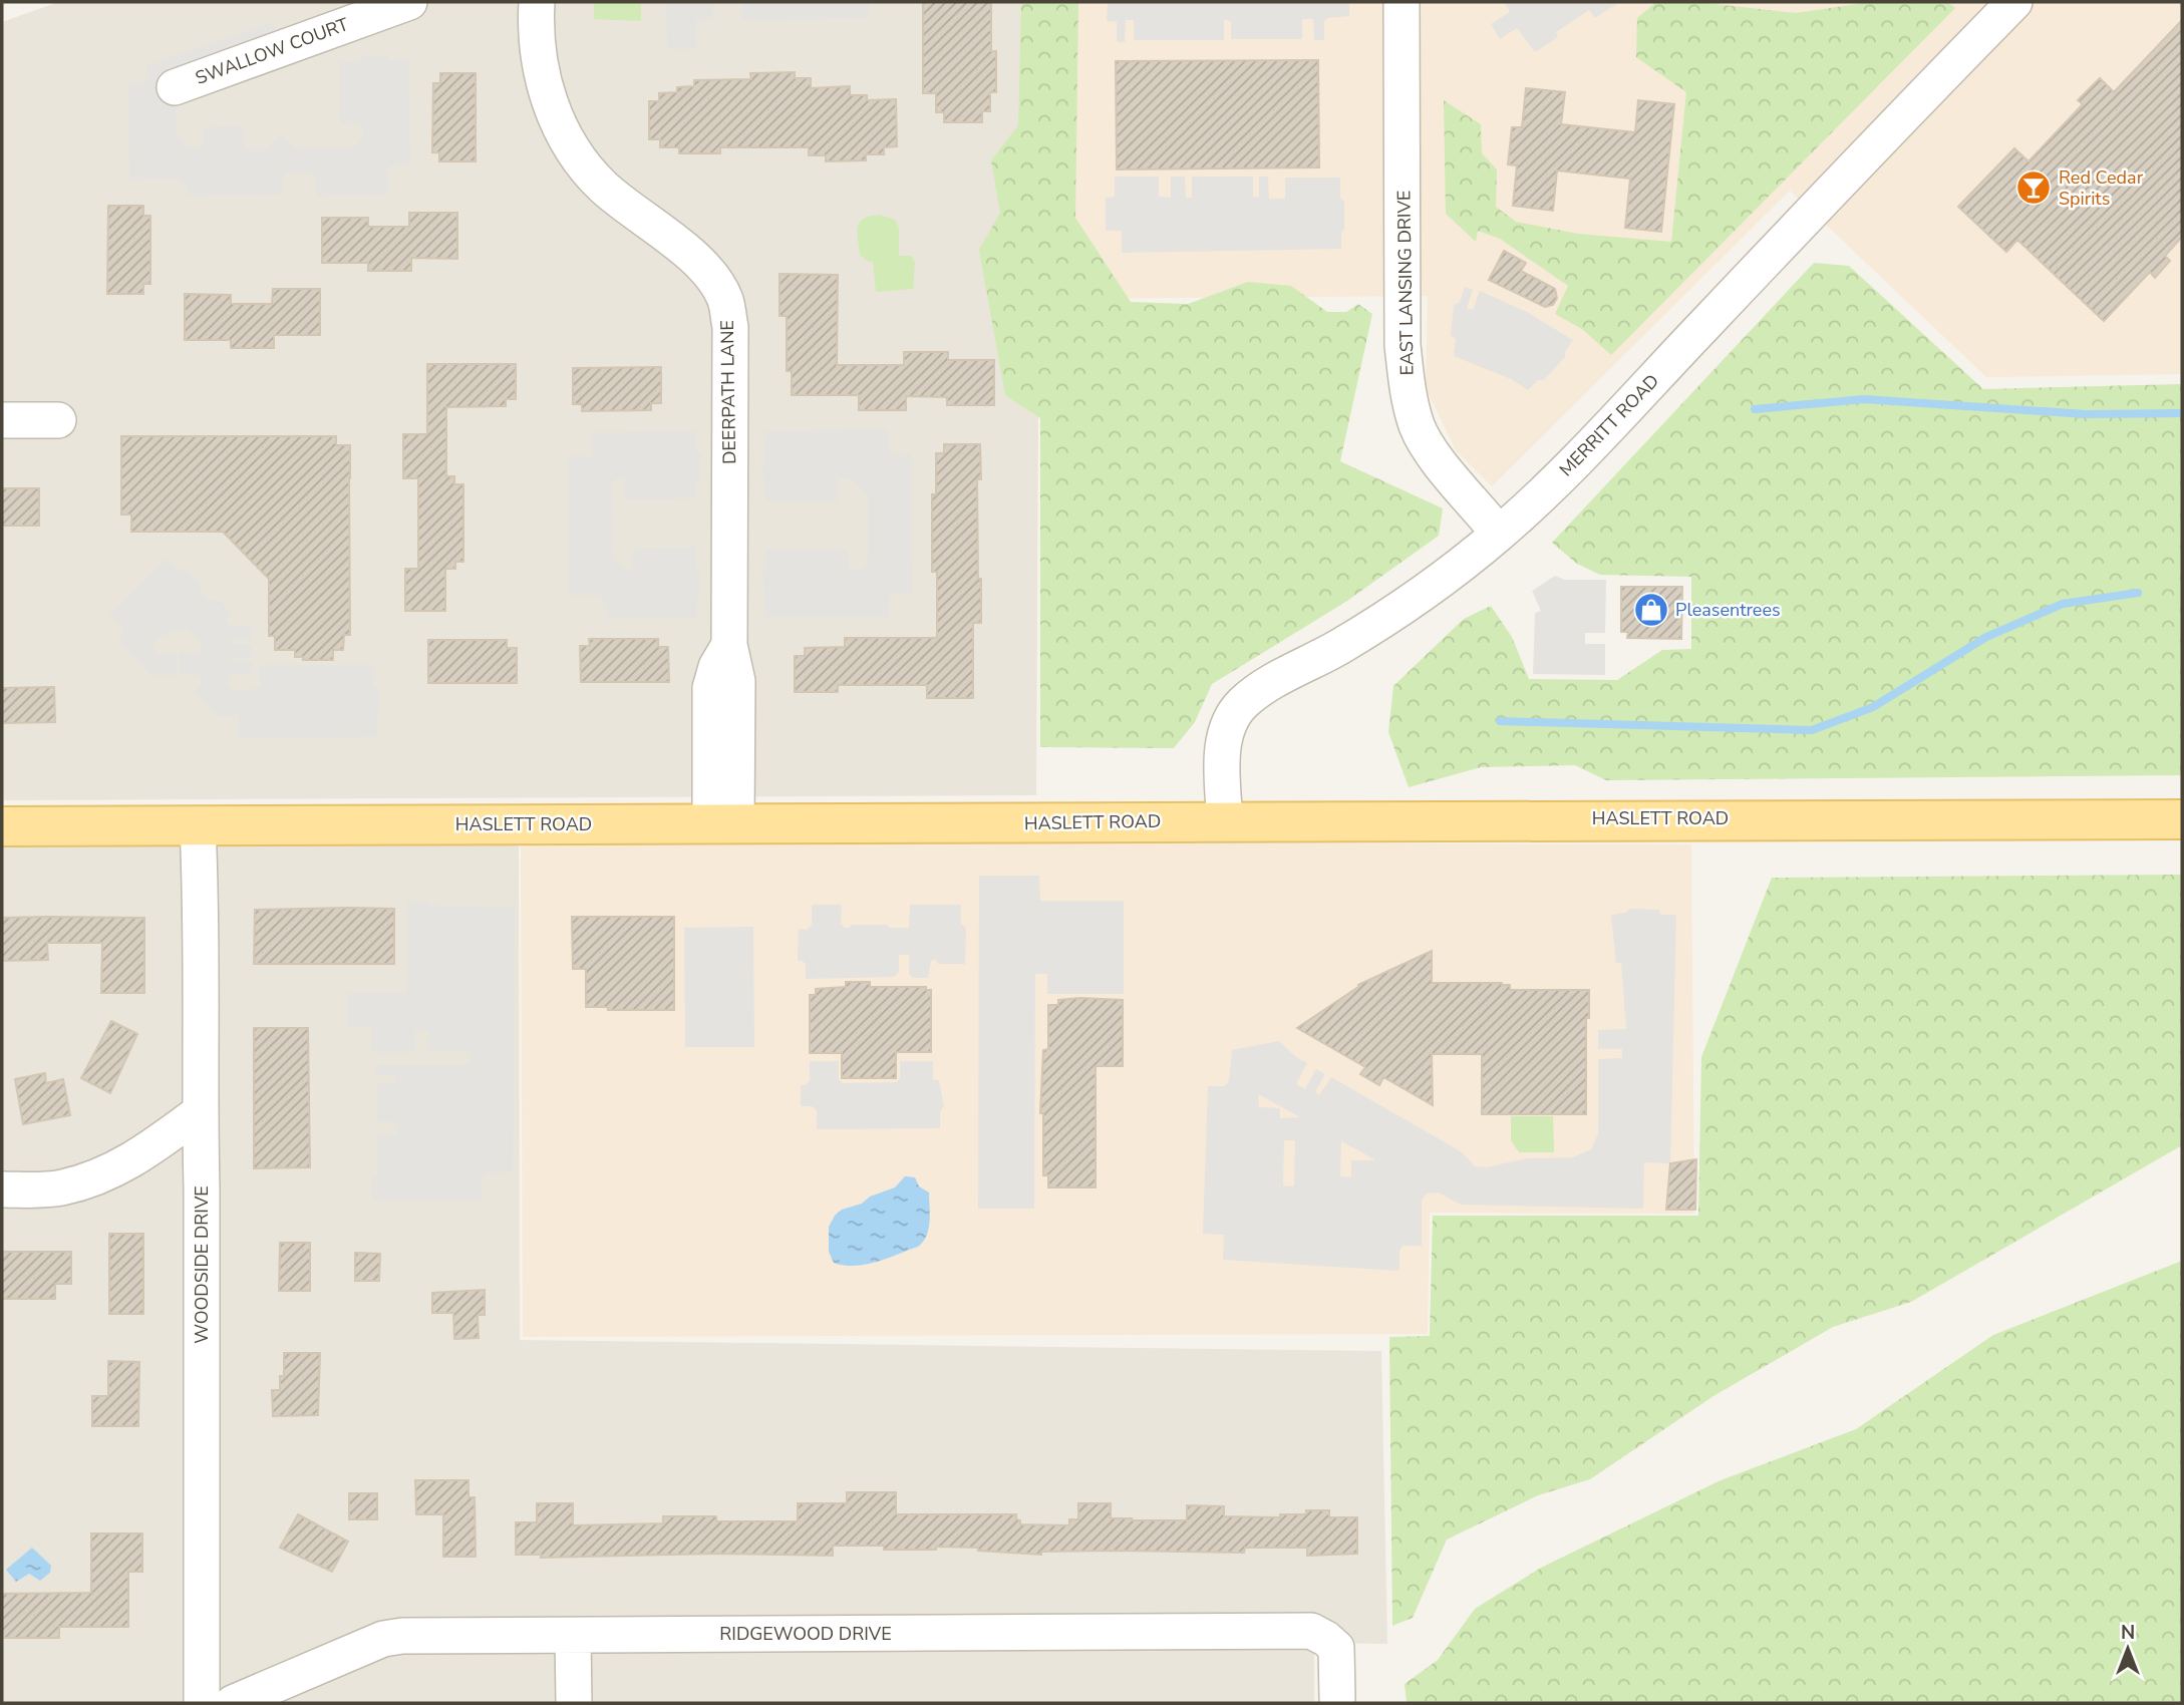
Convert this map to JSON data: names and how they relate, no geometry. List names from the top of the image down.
{
  "streets": {
    "main road": ["HASLETT ROAD"],
    "street": [
      "SWALLOW COURT",
      "EAST LANSING DRIVE",
      "DEERPATH LANE",
      "MERRITT ROAD",
      "WOODSIDE DRIVE",
      "RIDGEWOOD DRIVE"
    ]
  },
  "crossings": [
    ["EAST LANSING DRIVE", "MERRITT ROAD"],
    ["DEERPATH LANE", "HASLETT ROAD"],
    ["MERRITT ROAD", "HASLETT ROAD"],
    ["HASLETT ROAD", "WOODSIDE DRIVE"]
  ],
  "places": {
    "bar": ["Red Cedar Spirits"],
    "shop": ["Pleasentrees"]
  },
  "north": "top"
}
